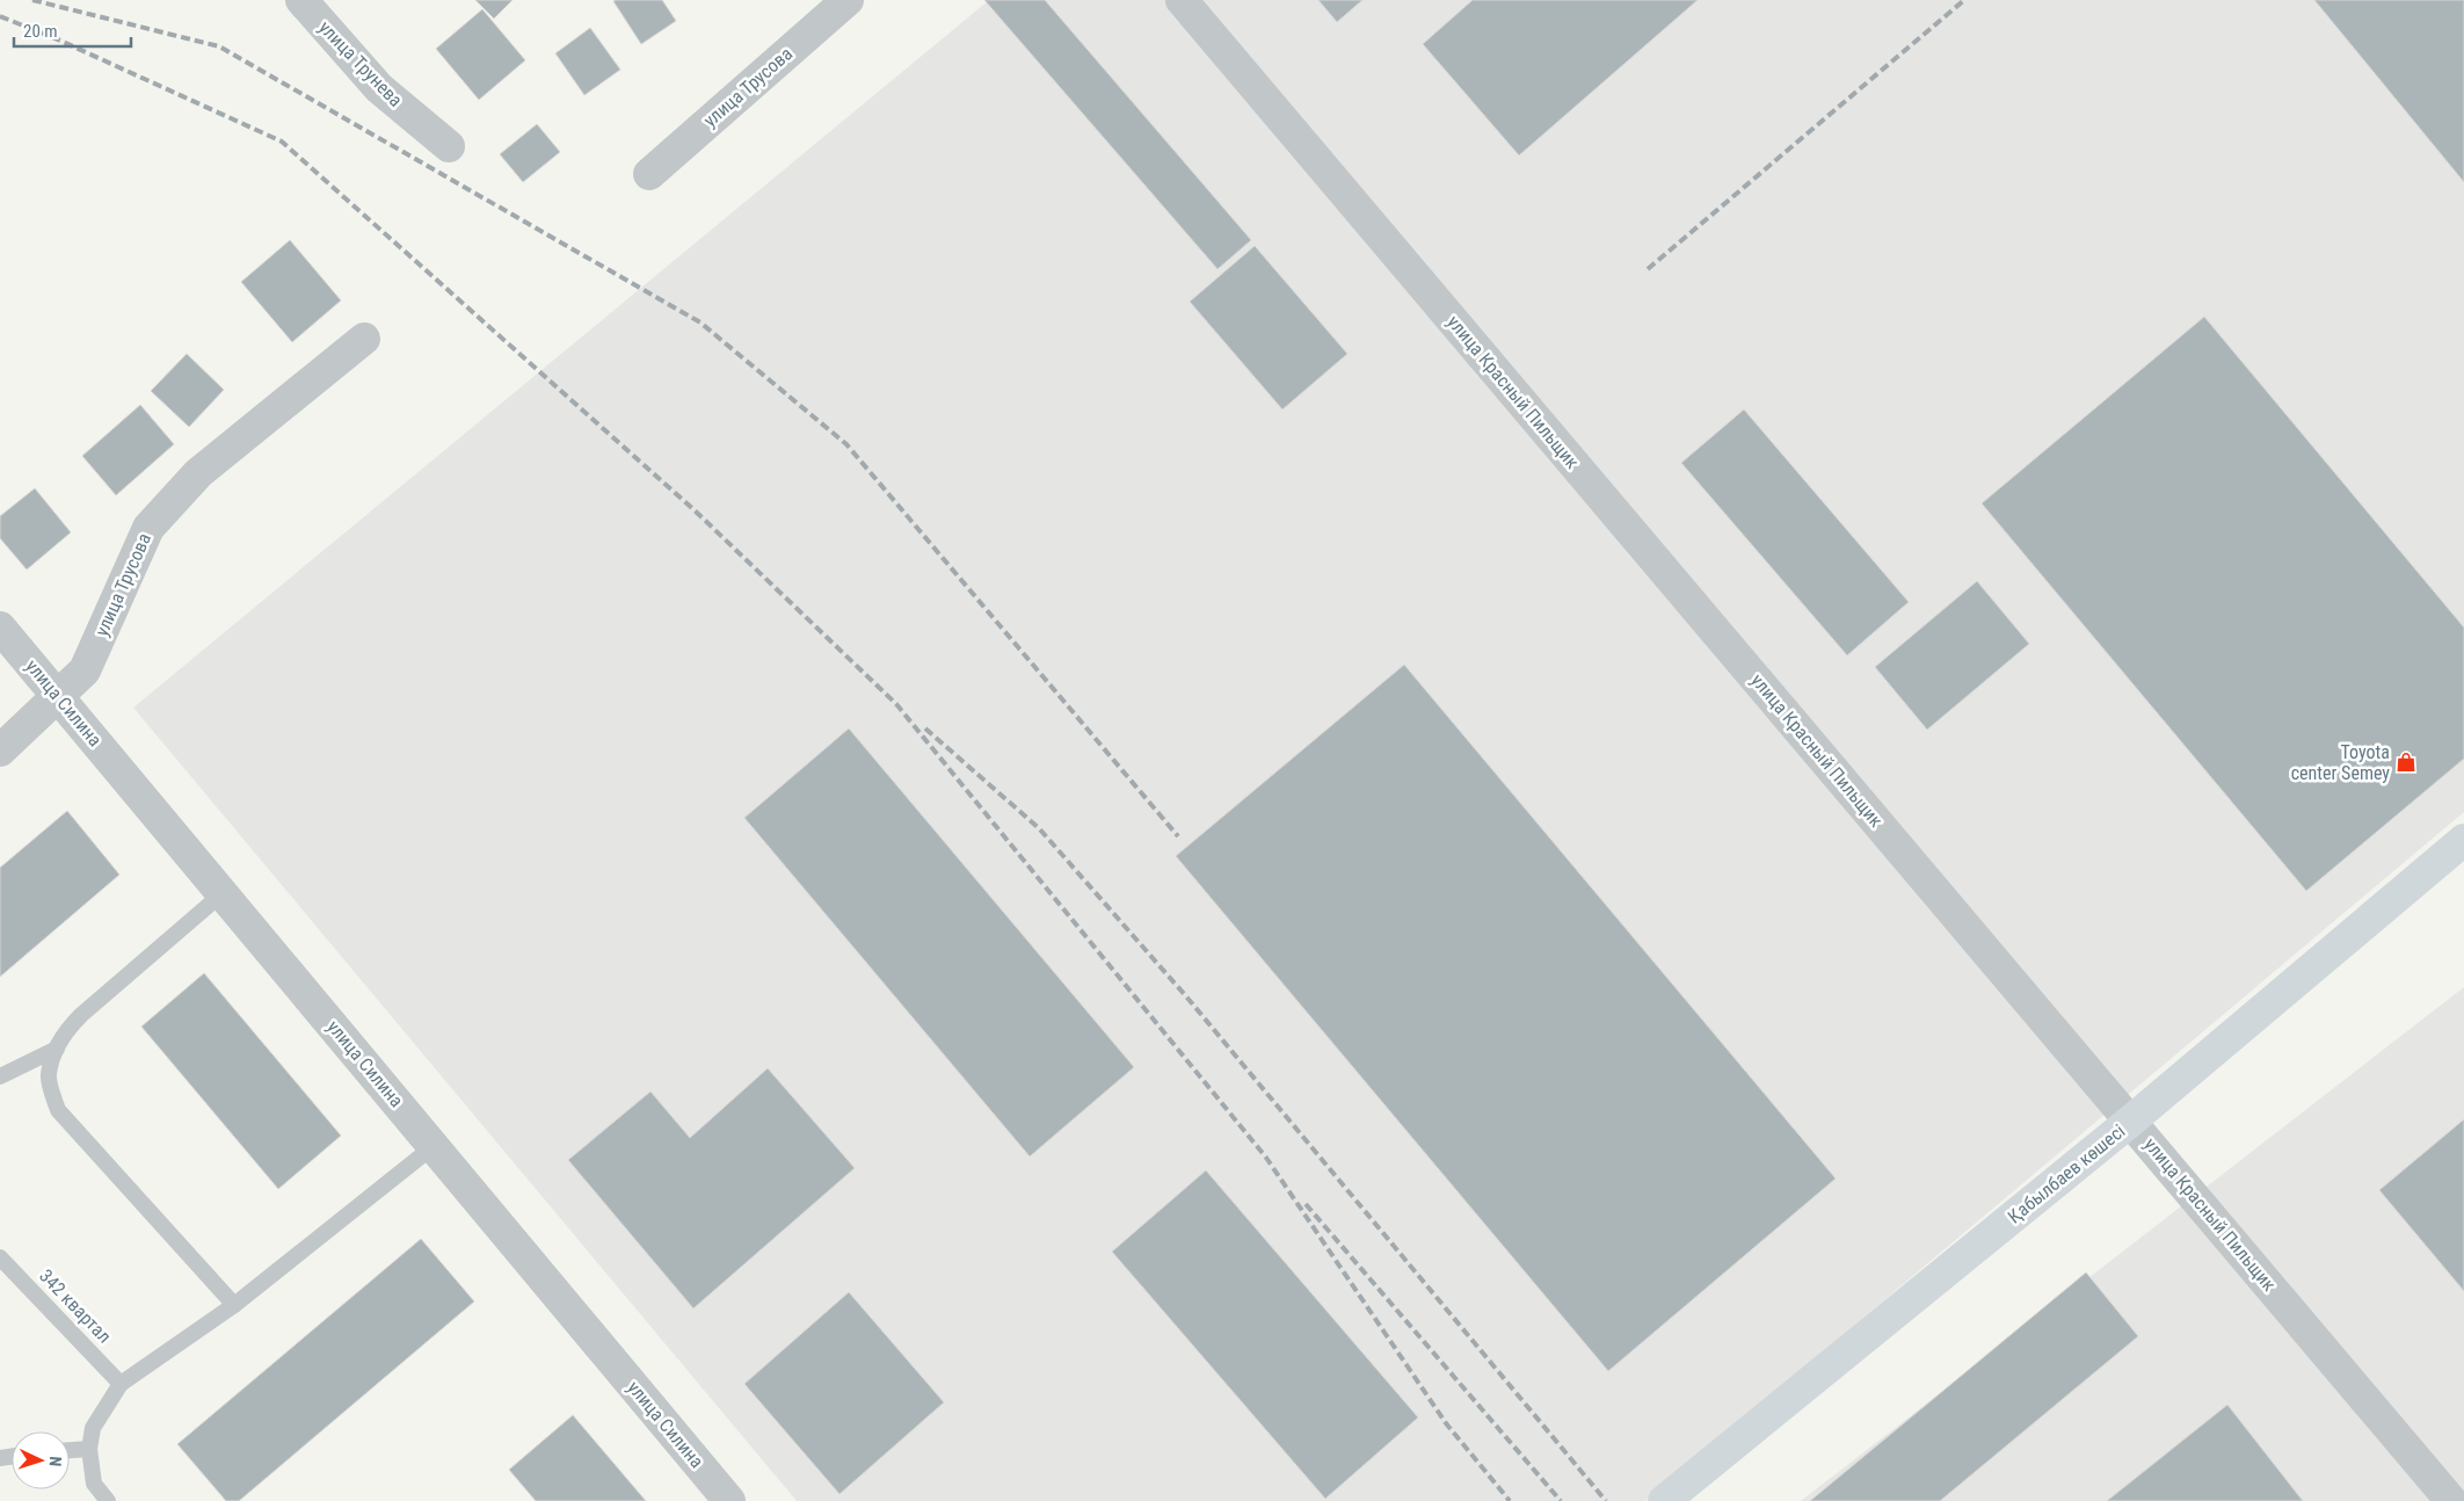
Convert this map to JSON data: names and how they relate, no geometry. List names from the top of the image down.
{
  "streets": {
    "main road": ["Қабылбаев көшесі"],
    "street": [
      "улица Трунева",
      "улица Трусова",
      "улица Красный Пильщик",
      "улица Силина"
    ],
    "lane": ["342 квартал"]
  },
  "crossings": [
    ["улица Трусова", "улица Силина"],
    ["улица Красный Пильщик", "Қабылбаев көшесі"]
  ],
  "places": {
    "shop": ["Toyota center Semey"]
  },
  "scale_bar": "20 m",
  "north": "right"
}
